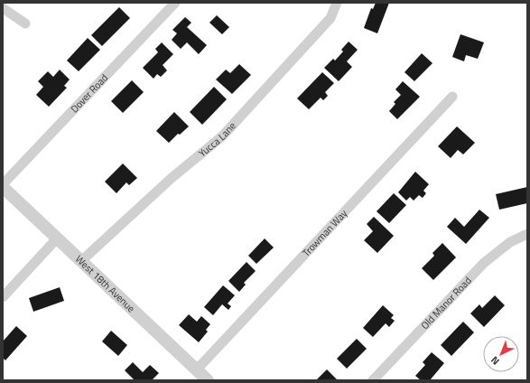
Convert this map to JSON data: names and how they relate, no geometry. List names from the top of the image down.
{
  "streets": {
    "street": [
      "Dover Road",
      "Yucca Lane",
      "Trowman Way",
      "West 18th Avenue",
      "Old Manor Road"
    ]
  },
  "crossings": [
    ["Yucca Lane", "West 18th Avenue"],
    ["Trowman Way", "West 18th Avenue"]
  ],
  "north": "bottom left"
}
